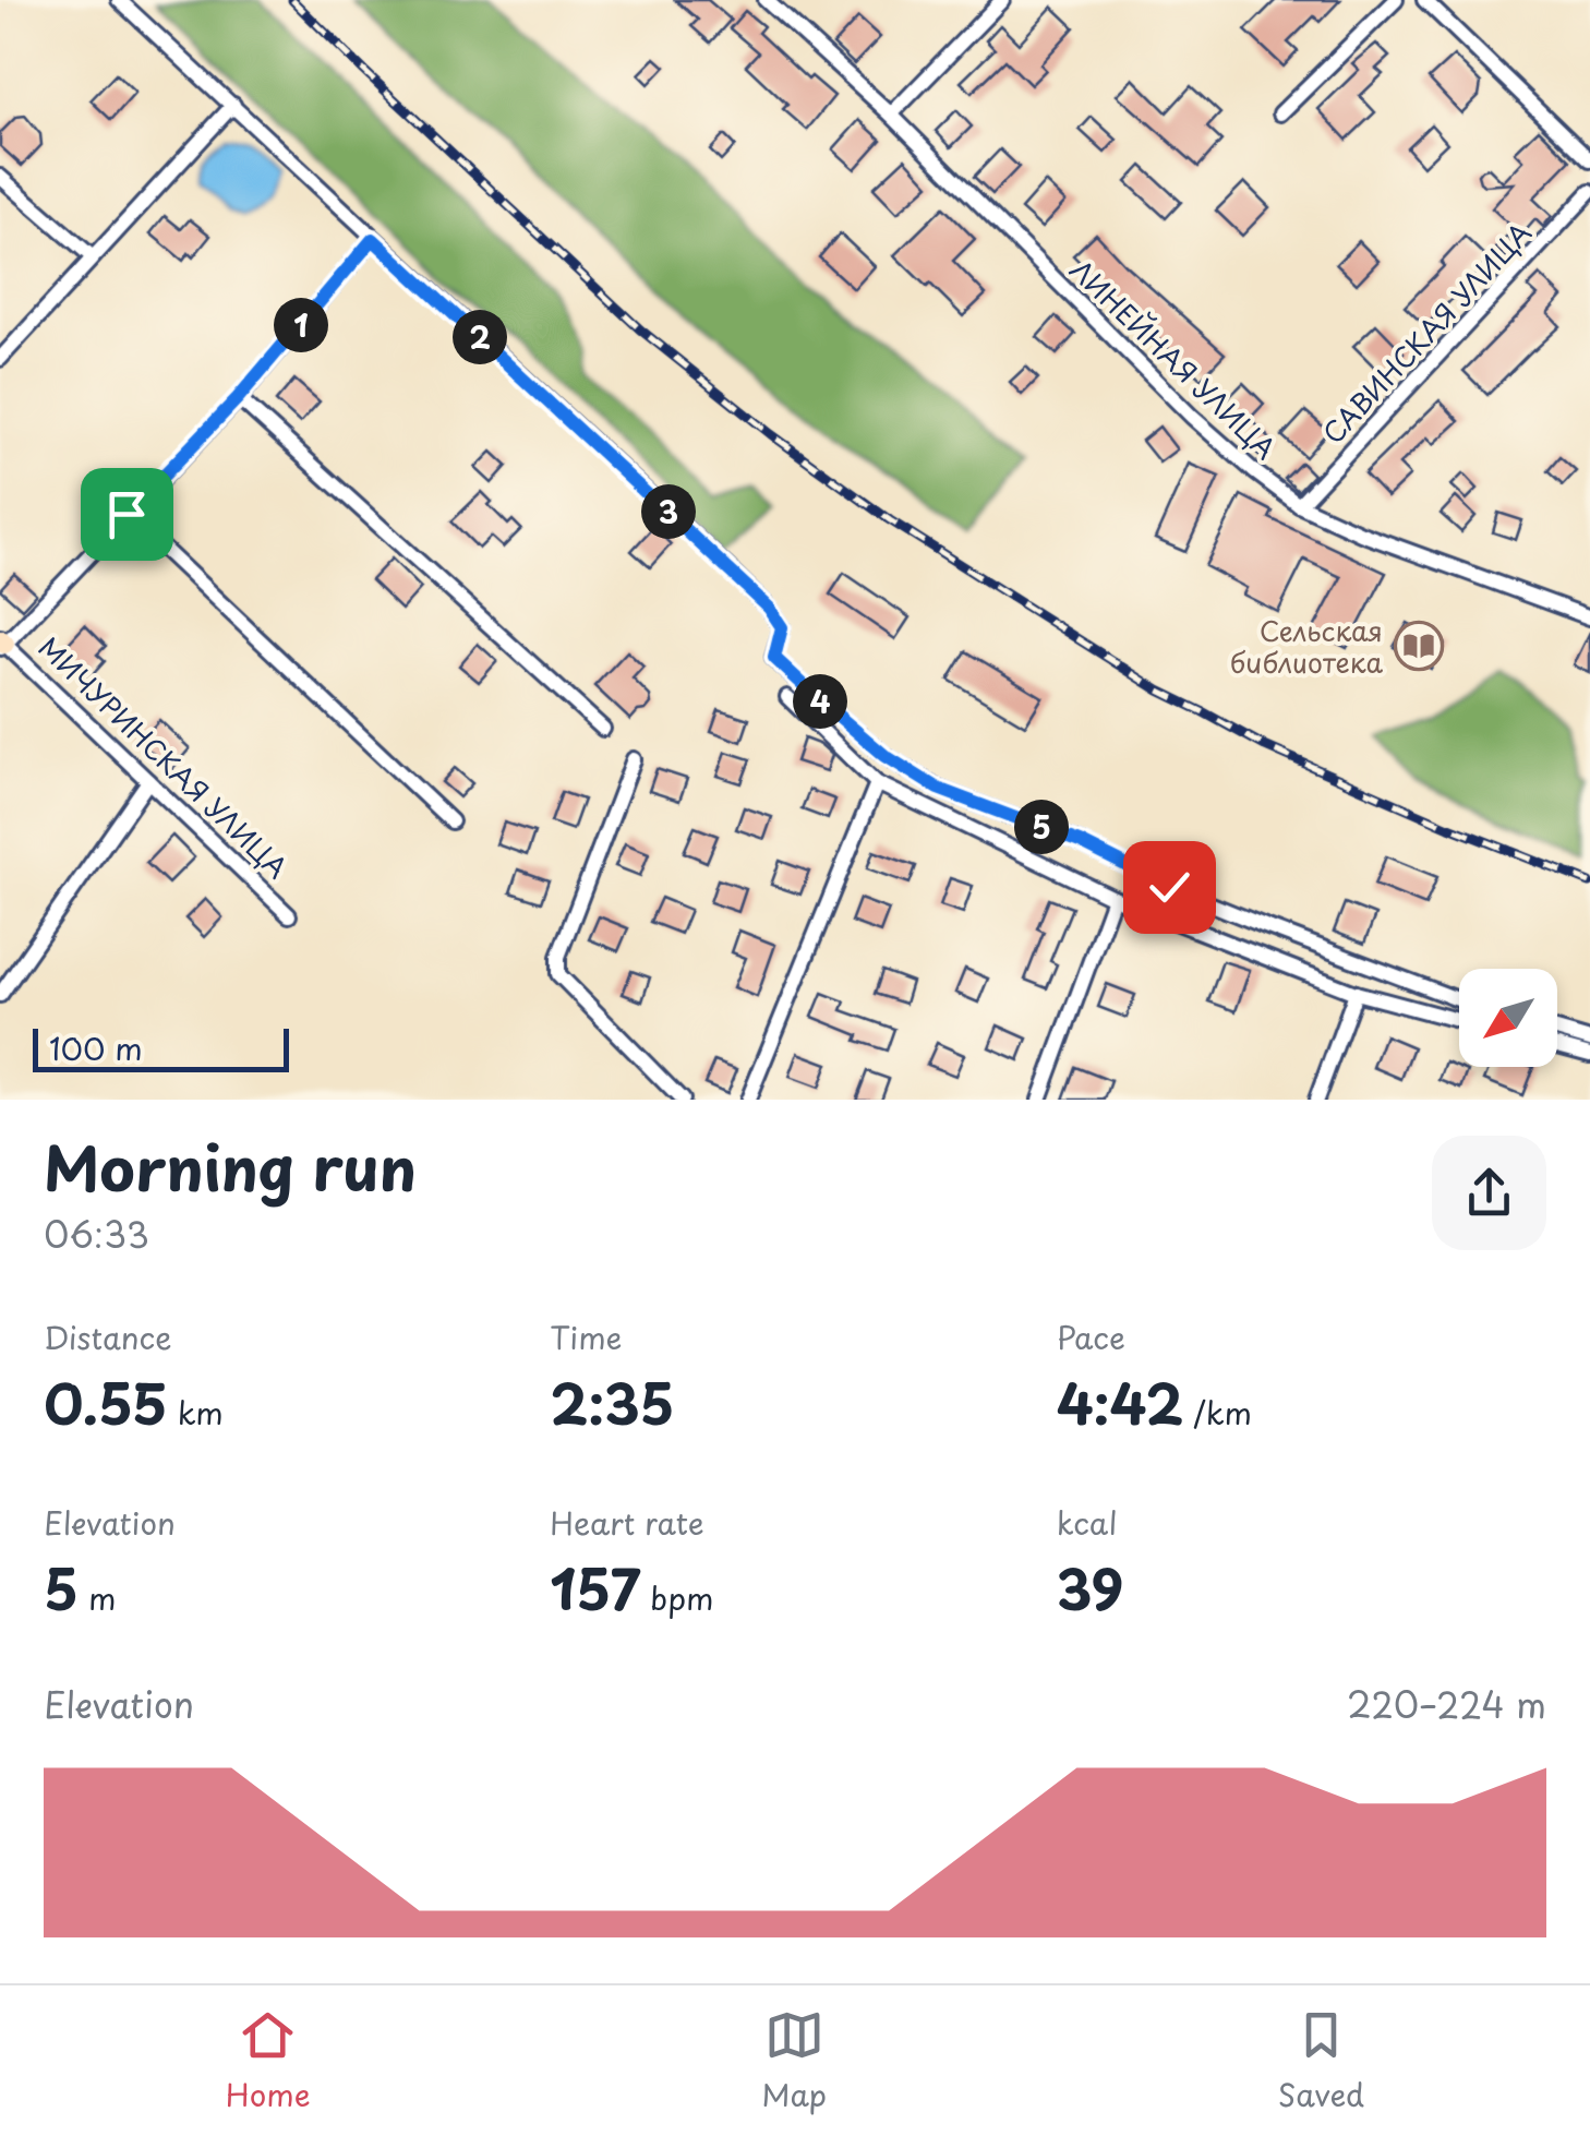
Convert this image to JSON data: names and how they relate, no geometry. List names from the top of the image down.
{
  "streets": {
    "street": ["САВИНСКАЯ УЛИЦА", "ЛИНЕЙНАЯ УЛИЦА", "МИЧУРИНСКАЯ УЛИЦА"]
  },
  "crossings": [
    ["САВИНСКАЯ УЛИЦА", "ЛИНЕЙНАЯ УЛИЦА"]
  ],
  "places": {
    "library": ["Сельская библиотека"]
  },
  "scale_bar": "100 m",
  "north": "bottom left",
  "page": {
    "pins": [
      "1",
      "2",
      "3",
      "4",
      "5"
    ],
    "scale": "100 m",
    "heading": ["Morning run", "06:33"],
    "stats": [
      ["Distance", "0.55 km"],
      ["Time", "2:35"],
      ["Pace", "4:42 /km"],
      ["Elevation", "5 m"],
      ["Heart rate", "157 bpm"],
      ["kcal", "39"]
    ],
    "chart": ["Elevation", "220–224 m"],
    "tabs": ["Home", "Map", "Saved"]
  }
}
